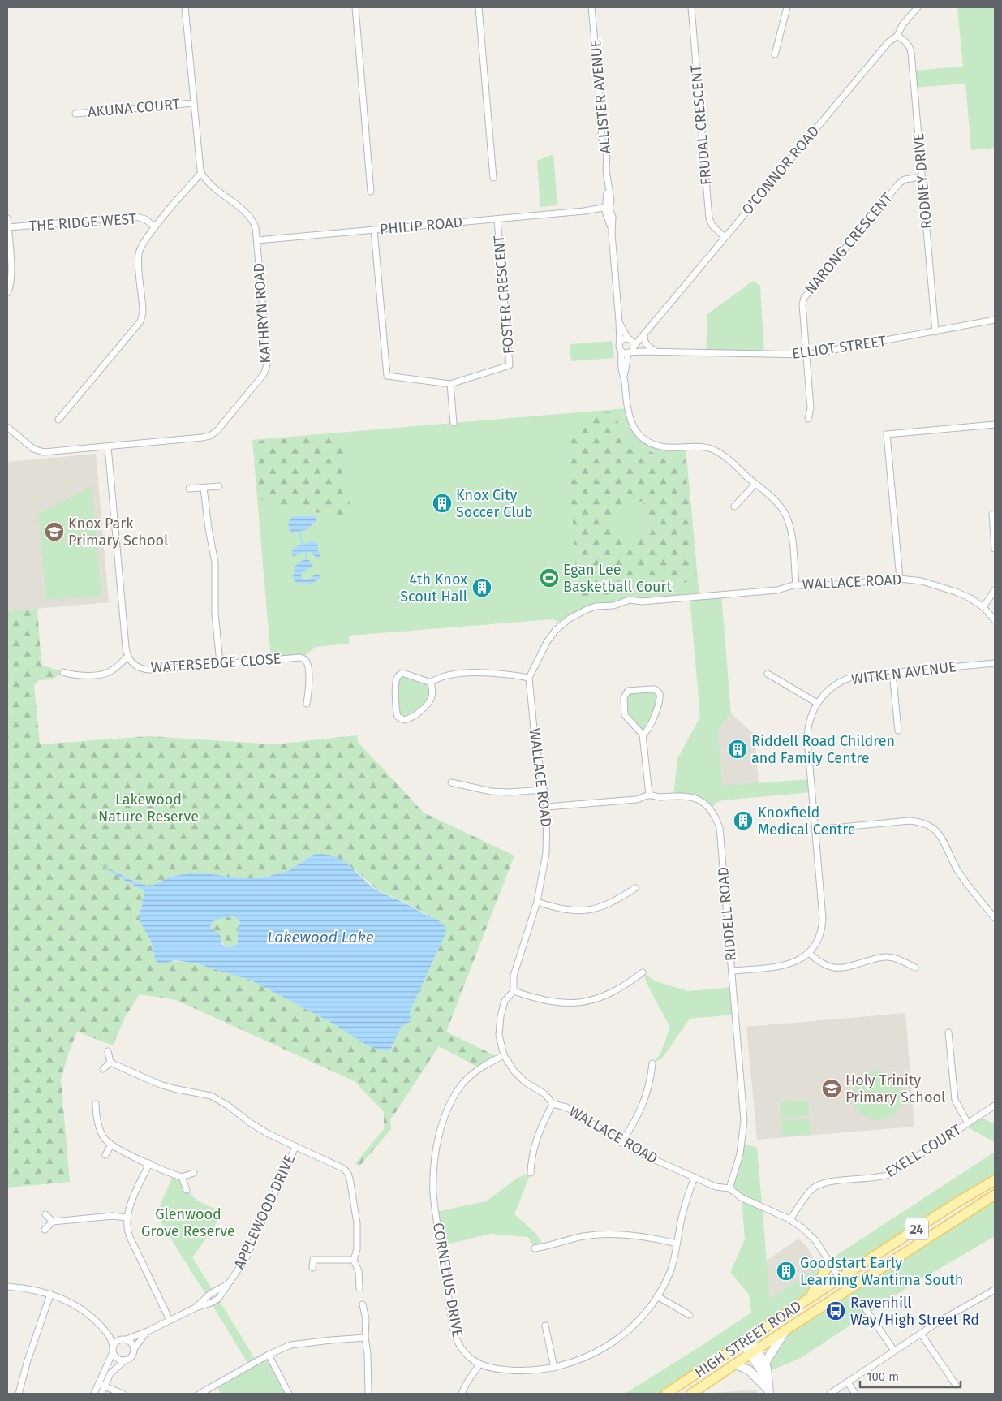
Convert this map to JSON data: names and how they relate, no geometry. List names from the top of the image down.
{
  "streets": {
    "main road": ["24", "HIGH STREET ROAD"],
    "street": [
      "ALLISTER AVENUE",
      "AKUNA COURT",
      "FRUDAL CRESCENT",
      "O'CONNOR ROAD",
      "RODNEY DRIVE",
      "THE RIDGE WEST",
      "PHILIP ROAD",
      "NARONG CRESCENT",
      "FOSTER CRESCENT",
      "KATHRYN ROAD",
      "ELLIOT STREET",
      "WALLACE ROAD",
      "WATERSEDGE CLOSE",
      "WITKEN AVENUE",
      "RIDDELL ROAD",
      "EXELL COURT",
      "APPLEWOOD DRIVE",
      "CORNELIUS DRIVE"
    ]
  },
  "crossings": [
    ["ALLISTER AVENUE", "O'CONNOR ROAD"],
    ["ALLISTER AVENUE", "PHILIP ROAD"],
    ["ALLISTER AVENUE", "ELLIOT STREET"],
    ["FRUDAL CRESCENT", "O'CONNOR ROAD"],
    ["O'CONNOR ROAD", "RODNEY DRIVE"],
    ["O'CONNOR ROAD", "ELLIOT STREET"],
    ["RODNEY DRIVE", "NARONG CRESCENT"],
    ["RODNEY DRIVE", "ELLIOT STREET"],
    ["PHILIP ROAD", "FOSTER CRESCENT"],
    ["PHILIP ROAD", "KATHRYN ROAD"],
    ["NARONG CRESCENT", "ELLIOT STREET"],
    ["WALLACE ROAD", "RIDDELL ROAD"],
    ["WALLACE ROAD", "EXELL COURT"],
    ["WALLACE ROAD", "CORNELIUS DRIVE"],
    ["WALLACE ROAD", "HIGH STREET ROAD"],
    ["WITKEN AVENUE", "RIDDELL ROAD"]
  ],
  "water": ["Lakewood Lake"],
  "parks": ["Lakewood Nature Reserve", "Glenwood Grove Reserve"],
  "places": {
    "building": [
      "Knox City Soccer Club",
      "4th Knox Scout Hall",
      "Riddell Road Children and Family Centre",
      "Knoxfield Medical Centre",
      "Goodstart Early Learning Wantirna South"
    ],
    "school or university": ["Knox Park Primary School", "Holy Trinity Primary School"],
    "sports": ["Egan Lee Basketball Court"],
    "bus stop": ["Ravenhill Way/High Street Rd"]
  },
  "scale_bar": "100 m"
}
